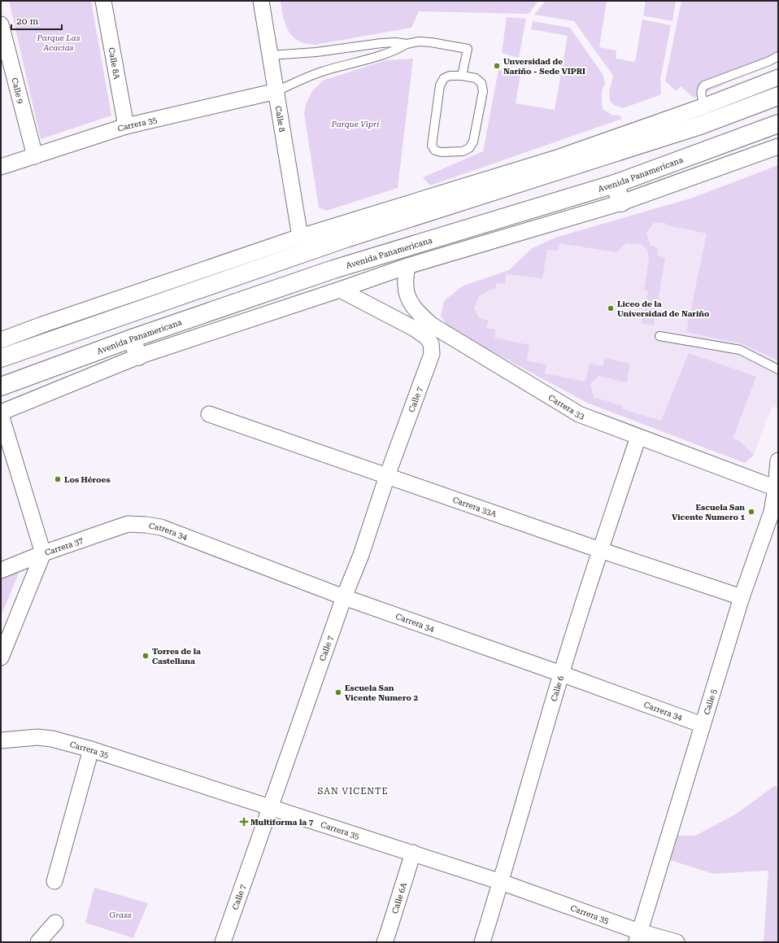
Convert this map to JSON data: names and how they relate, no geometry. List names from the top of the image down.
{
  "streets": {
    "main road": ["Avenida Panamericana"],
    "street": [
      "Calle 8A",
      "Calle 9",
      "Calle 8",
      "Carrera 35",
      "Calle 7",
      "Carrera 33",
      "Carrera 33A",
      "Carrera 34",
      "Carrera 37",
      "Calle 6",
      "Calle 5",
      "Calle 6A"
    ]
  },
  "crossings": [
    ["Calle 8A", "Carrera 35"],
    ["Calle 9", "Carrera 35"],
    ["Calle 8", "Carrera 35"],
    ["Carrera 35", "Calle 7"],
    ["Carrera 35", "Calle 6"],
    ["Carrera 35", "Calle 5"],
    ["Carrera 35", "Calle 6A"],
    ["Calle 7", "Carrera 33A"],
    ["Calle 7", "Carrera 34"],
    ["Carrera 33", "Calle 6"],
    ["Carrera 33", "Calle 5"],
    ["Carrera 33A", "Calle 6"],
    ["Carrera 33A", "Calle 5"],
    ["Carrera 34", "Carrera 37"],
    ["Carrera 34", "Calle 6"],
    ["Carrera 34", "Calle 5"]
  ],
  "districts": ["SAN VICENTE"],
  "parks": ["Parque Las Acacias", "Parque Vipri", "Grass"],
  "places": {
    "other": [
      "Unversidad de Nariño - Sede VIPRI",
      "Liceo de la Universidad de Nariño",
      "Los Héroes",
      "Escuela San Vicente Numero 1",
      "Torres de la Castellana",
      "Escuela San Vicente Numero 2"
    ],
    "health": ["Multiforma la 7"]
  },
  "scale_bar": "20 m"
}
